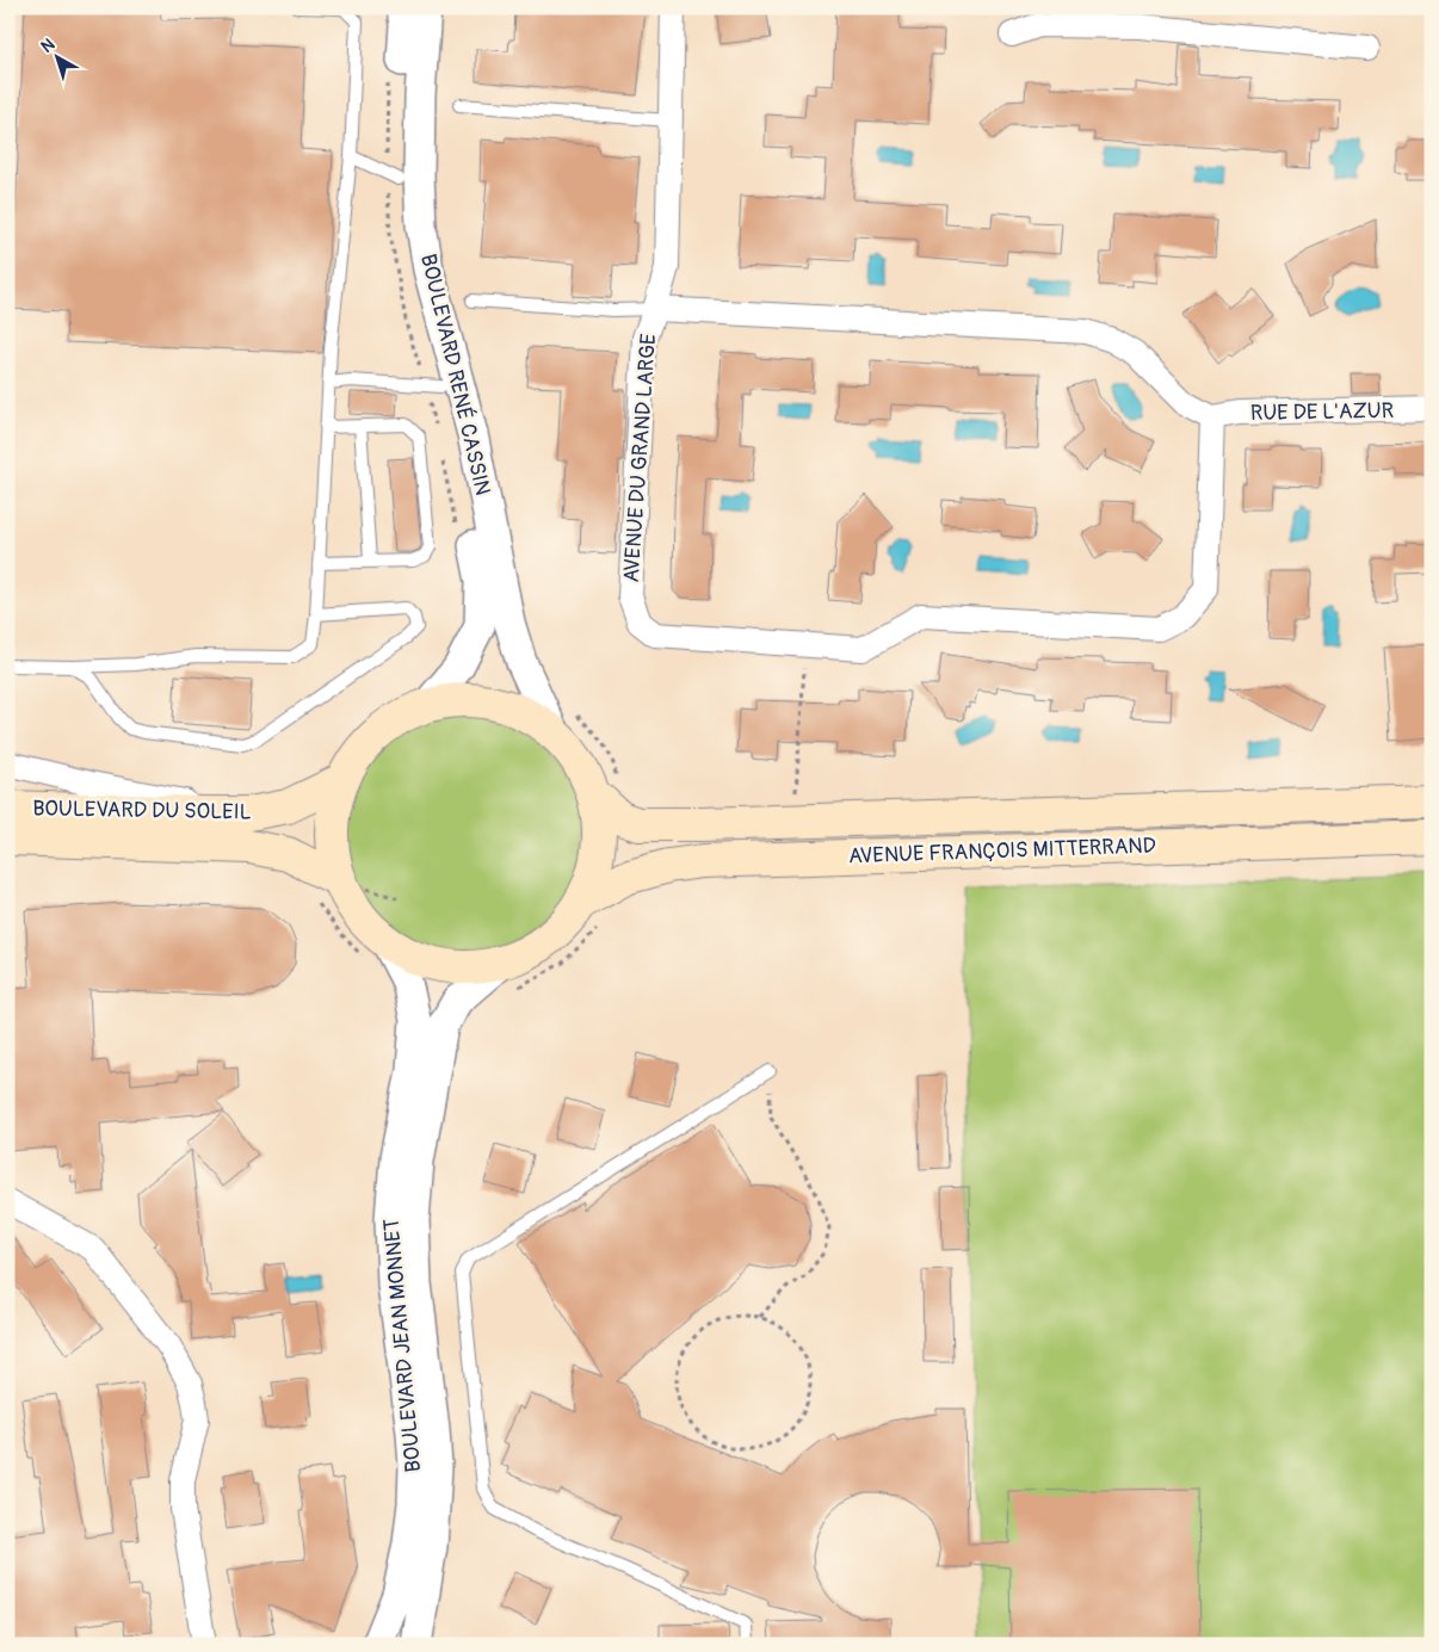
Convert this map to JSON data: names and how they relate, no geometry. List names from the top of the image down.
{
  "streets": {
    "main road": ["BOULEVARD DU SOLEIL", "AVENUE FRANÇOIS MITTERRAND"],
    "street": [
      "BOULEVARD RENÉ CASSIN",
      "RUE DE L'AZUR",
      "AVENUE DU GRAND LARGE",
      "BOULEVARD JEAN MONNET"
    ]
  },
  "north": "top left"
}
